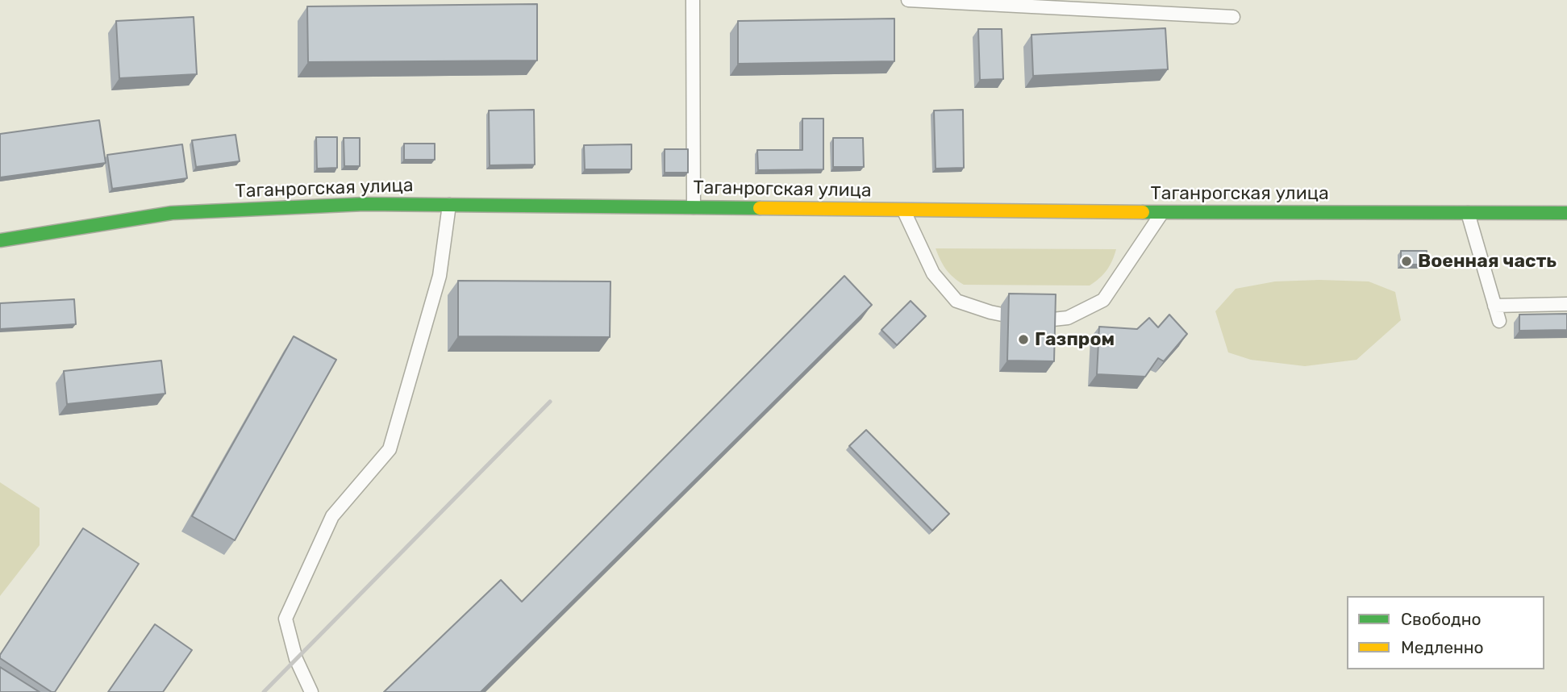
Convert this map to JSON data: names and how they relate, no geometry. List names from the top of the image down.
{
  "streets": {
    "main road": ["Таганрогская улица"]
  },
  "places": ["Военная часть", "Газпром"],
  "legend": ["Свободно", "Медленно"]
}
